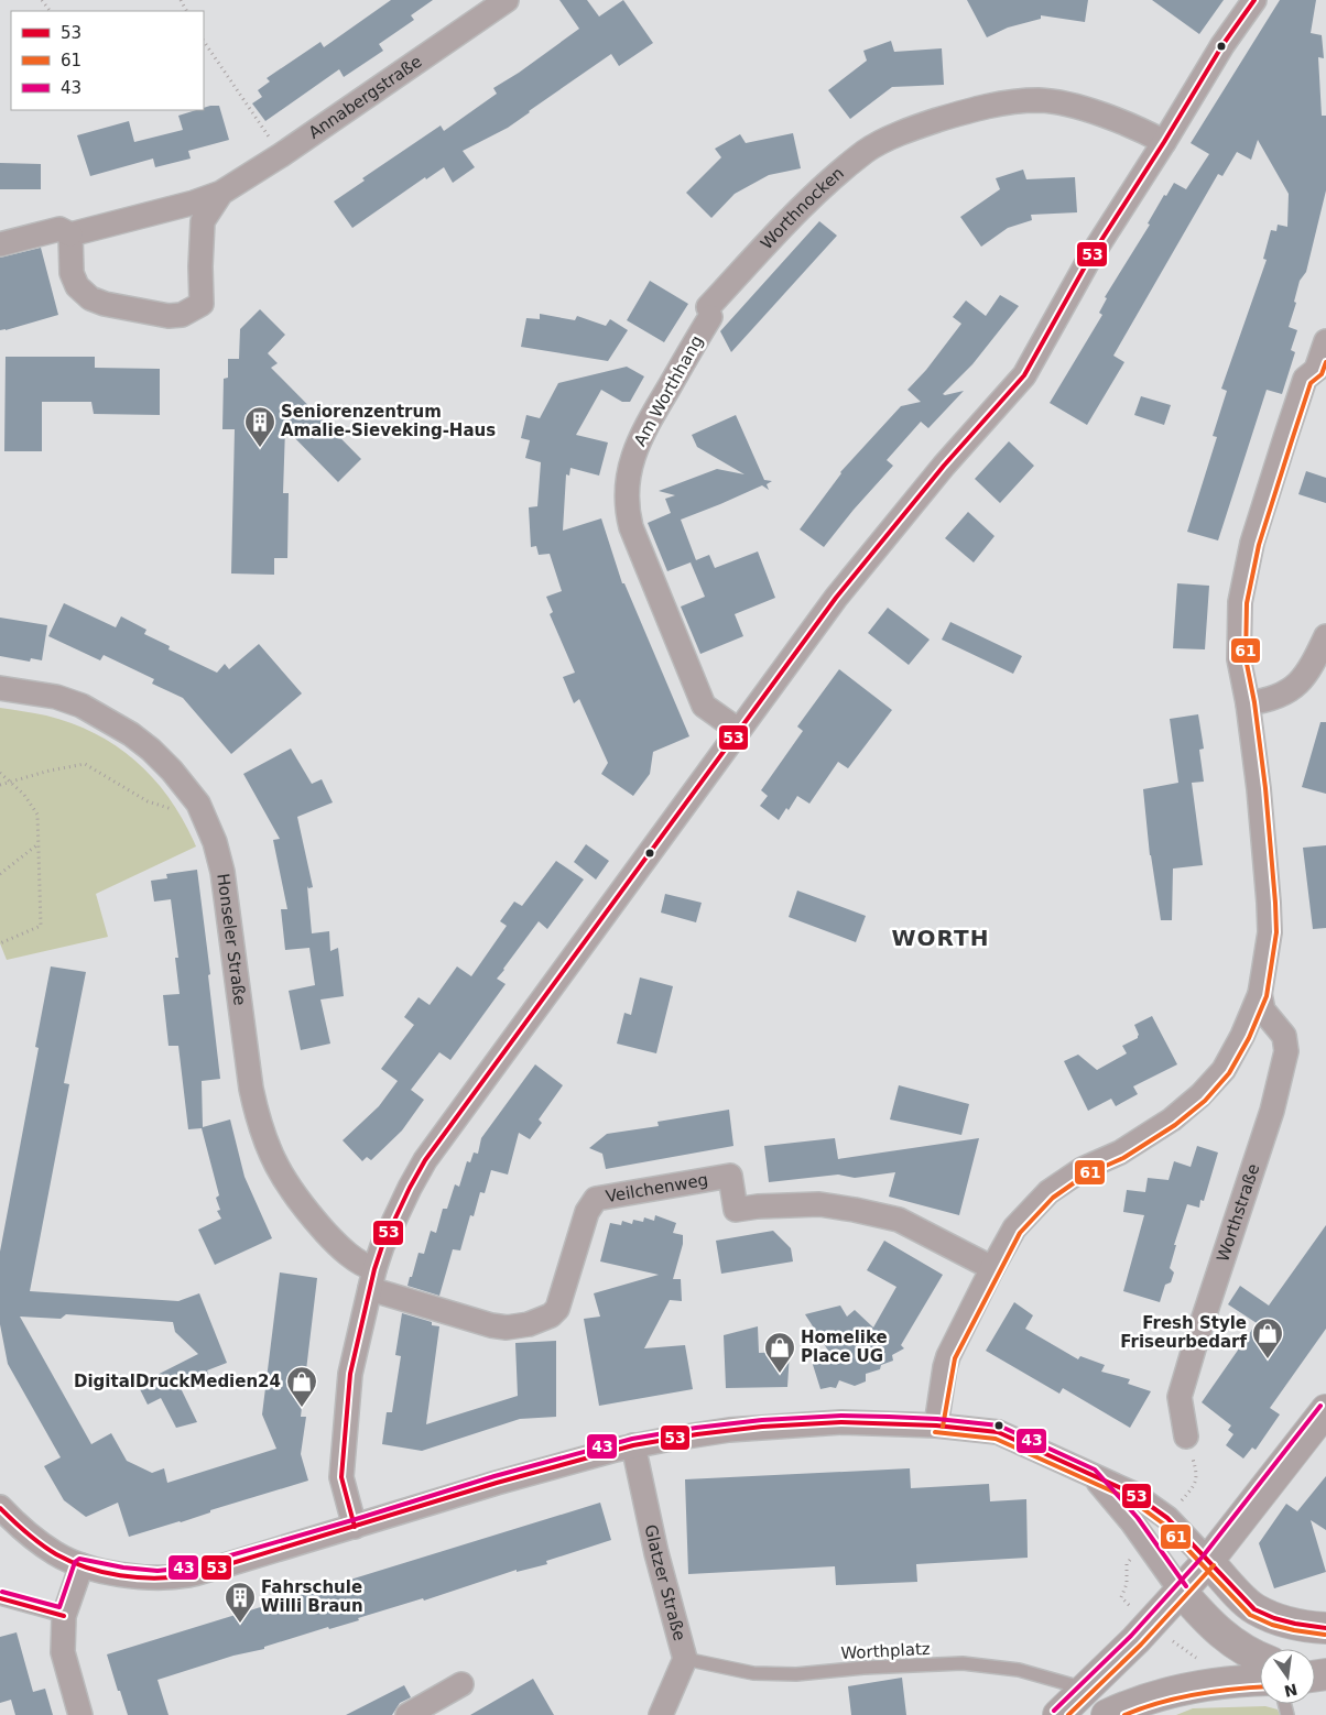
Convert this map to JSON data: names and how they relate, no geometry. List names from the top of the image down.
{
  "streets": {
    "street": [
      "Annabergstraße",
      "Worthnocken",
      "Am Worthhang",
      "Honseler Straße",
      "Veilchenweg",
      "Worthstraße",
      "Glatzer Straße"
    ],
    "lane": ["Worthplatz"]
  },
  "crossings": [
    ["Worthnocken", "Am Worthhang"],
    ["Honseler Straße", "Veilchenweg"],
    ["Glatzer Straße", "Worthplatz"]
  ],
  "districts": ["WORTH"],
  "places": {
    "building": ["Seniorenzentrum Amalie-Sieveking-Haus", "Fahrschule Willi Braun"],
    "shop": ["Fresh Style Friseurbedarf", "Homelike Place UG", "DigitalDruckMedien24"]
  },
  "lines": ["transit line 53", "transit line 61", "transit line 43"],
  "legend": ["53", "61", "43"],
  "north": "bottom"
}
